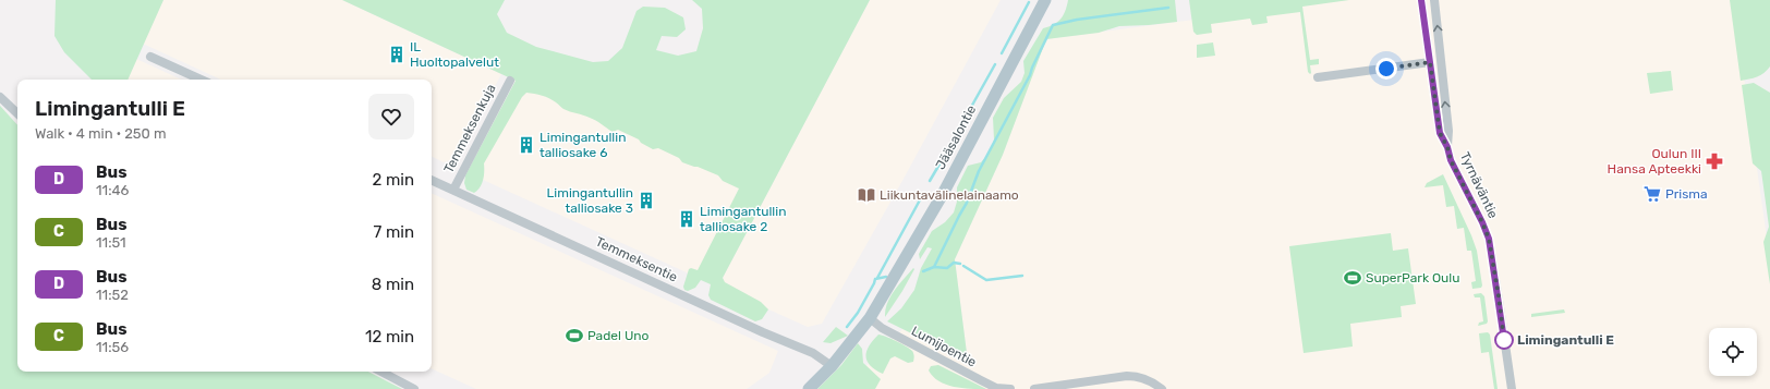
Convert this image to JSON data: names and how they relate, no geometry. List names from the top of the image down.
{
  "streets": {
    "main road": ["Jääsalontie"],
    "street": [
      "Temmeksenkuja",
      "Tyrnäväntie",
      "Temmeksentie",
      "Lumijoentie"
    ]
  },
  "crossings": [
    ["Temmeksenkuja", "Temmeksentie"],
    ["Jääsalontie", "Temmeksentie"],
    ["Jääsalontie", "Lumijoentie"]
  ],
  "places": {
    "building": [
      "IL Huoltopalvelut",
      "Limingantullin talliosake 6",
      "Limingantullin talliosake 3",
      "Limingantullin talliosake 2"
    ],
    "pharmacy": ["Oulun III Hansa Apteekki"],
    "supermarket": ["Prisma"],
    "library": ["Liikuntavälinelainaamo"],
    "sports": ["SuperPark Oulu", "Padel Uno"],
    "other": ["Limingantulli E"]
  },
  "lines": ["bus line D"],
  "page": {
    "heading": ["Limingantulli E", "Walk · 4 min · 250 m"],
    "list": [
      {
        "mark": "D",
        "name": "Bus",
        "note": "11:46",
        "value": "2 min"
      },
      {
        "mark": "C",
        "name": "Bus",
        "note": "11:51",
        "value": "7 min"
      },
      {
        "mark": "D",
        "name": "Bus",
        "note": "11:52",
        "value": "8 min"
      },
      {
        "mark": "C",
        "name": "Bus",
        "note": "11:56",
        "value": "12 min"
      }
    ]
  }
}
